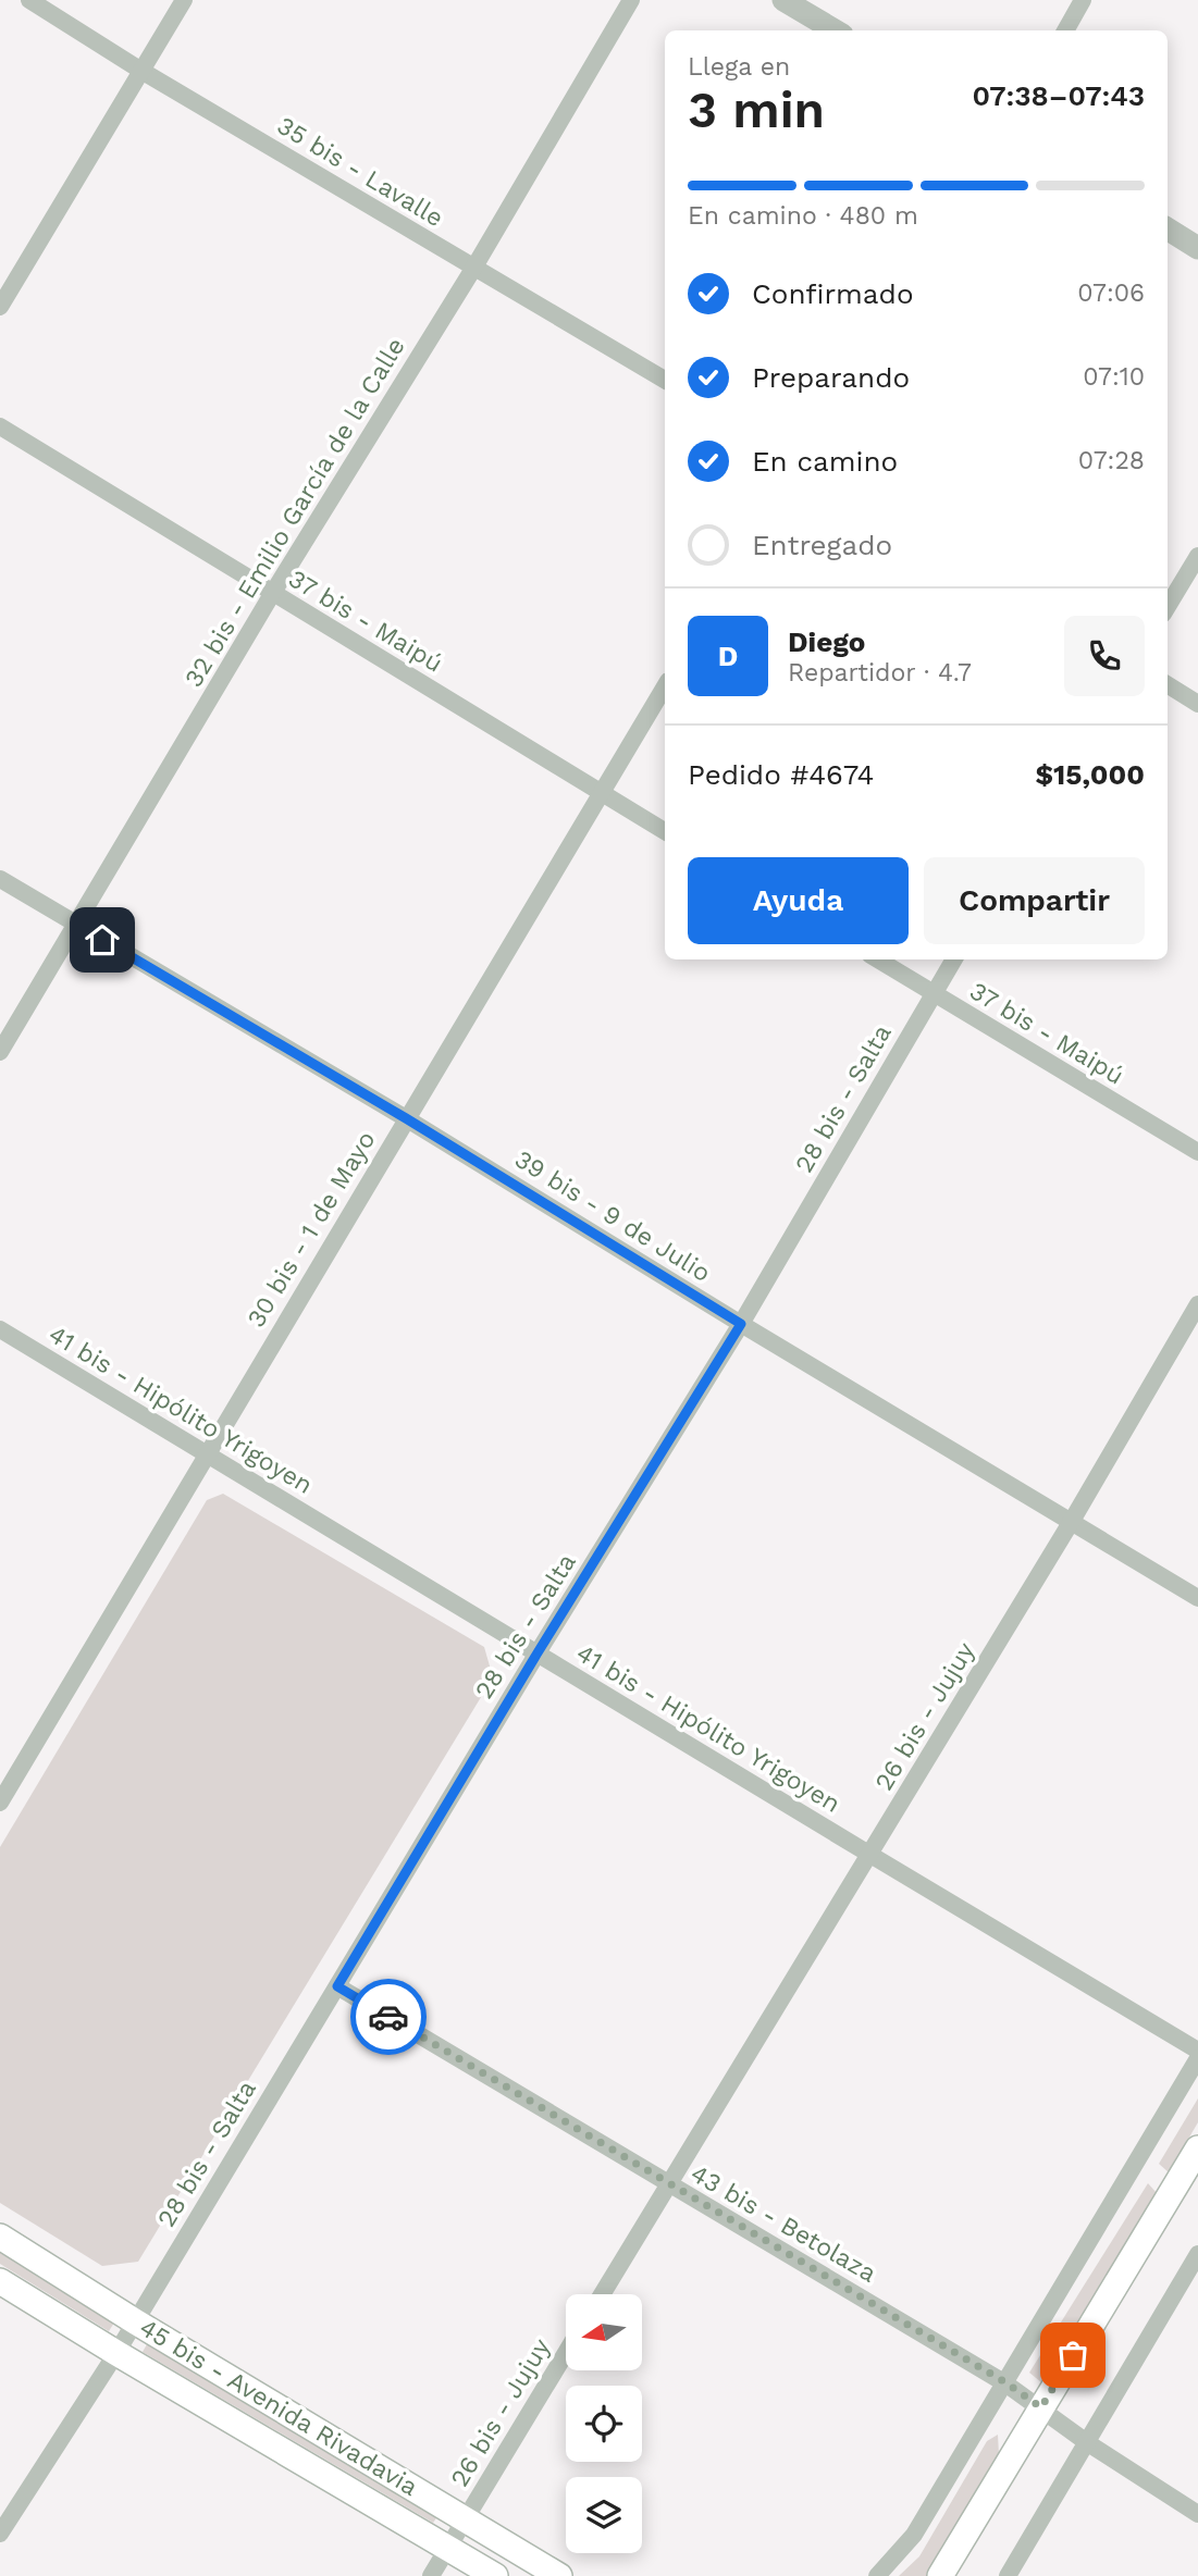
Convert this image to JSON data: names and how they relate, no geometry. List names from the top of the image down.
{
  "streets": {
    "main road": ["45 bis - Avenida Rivadavia"],
    "street": [
      "35 bis - Lavalle",
      "32 bis - Emilio García de la Calle",
      "37 bis - Maipú",
      "28 bis - Salta",
      "39 bis - 9 de Julio",
      "30 bis - 1 de Mayo",
      "41 bis - Hipólito Yrigoyen",
      "26 bis - Jujuy",
      "43 bis - Betolaza"
    ]
  },
  "crossings": [
    ["35 bis - Lavalle", "32 bis - Emilio García de la Calle"],
    ["32 bis - Emilio García de la Calle", "37 bis - Maipú"],
    ["32 bis - Emilio García de la Calle", "39 bis - 9 de Julio"],
    ["37 bis - Maipú", "28 bis - Salta"],
    ["37 bis - Maipú", "30 bis - 1 de Mayo"],
    ["28 bis - Salta", "39 bis - 9 de Julio"],
    ["28 bis - Salta", "41 bis - Hipólito Yrigoyen"],
    ["28 bis - Salta", "43 bis - Betolaza"],
    ["28 bis - Salta", "45 bis - Avenida Rivadavia"],
    ["39 bis - 9 de Julio", "30 bis - 1 de Mayo"],
    ["39 bis - 9 de Julio", "26 bis - Jujuy"],
    ["30 bis - 1 de Mayo", "41 bis - Hipólito Yrigoyen"],
    ["41 bis - Hipólito Yrigoyen", "26 bis - Jujuy"],
    ["26 bis - Jujuy", "43 bis - Betolaza"],
    ["26 bis - Jujuy", "45 bis - Avenida Rivadavia"]
  ],
  "north": "left",
  "page": {
    "heading": ["3 min", "Llega en", "07:38–07:43"],
    "panel": [
      "Diego",
      "Repartidor · 4.7",
      "Pedido #4674",
      "$15,000"
    ],
    "bar": "En camino · 480 m",
    "list": [
      ["Confirmado", "07:06"],
      ["Preparando", "07:10"],
      ["En camino", "07:28"],
      "Entregado"
    ],
    "round": "D",
    "buttons": ["Ayuda", "Compartir"]
  }
}
